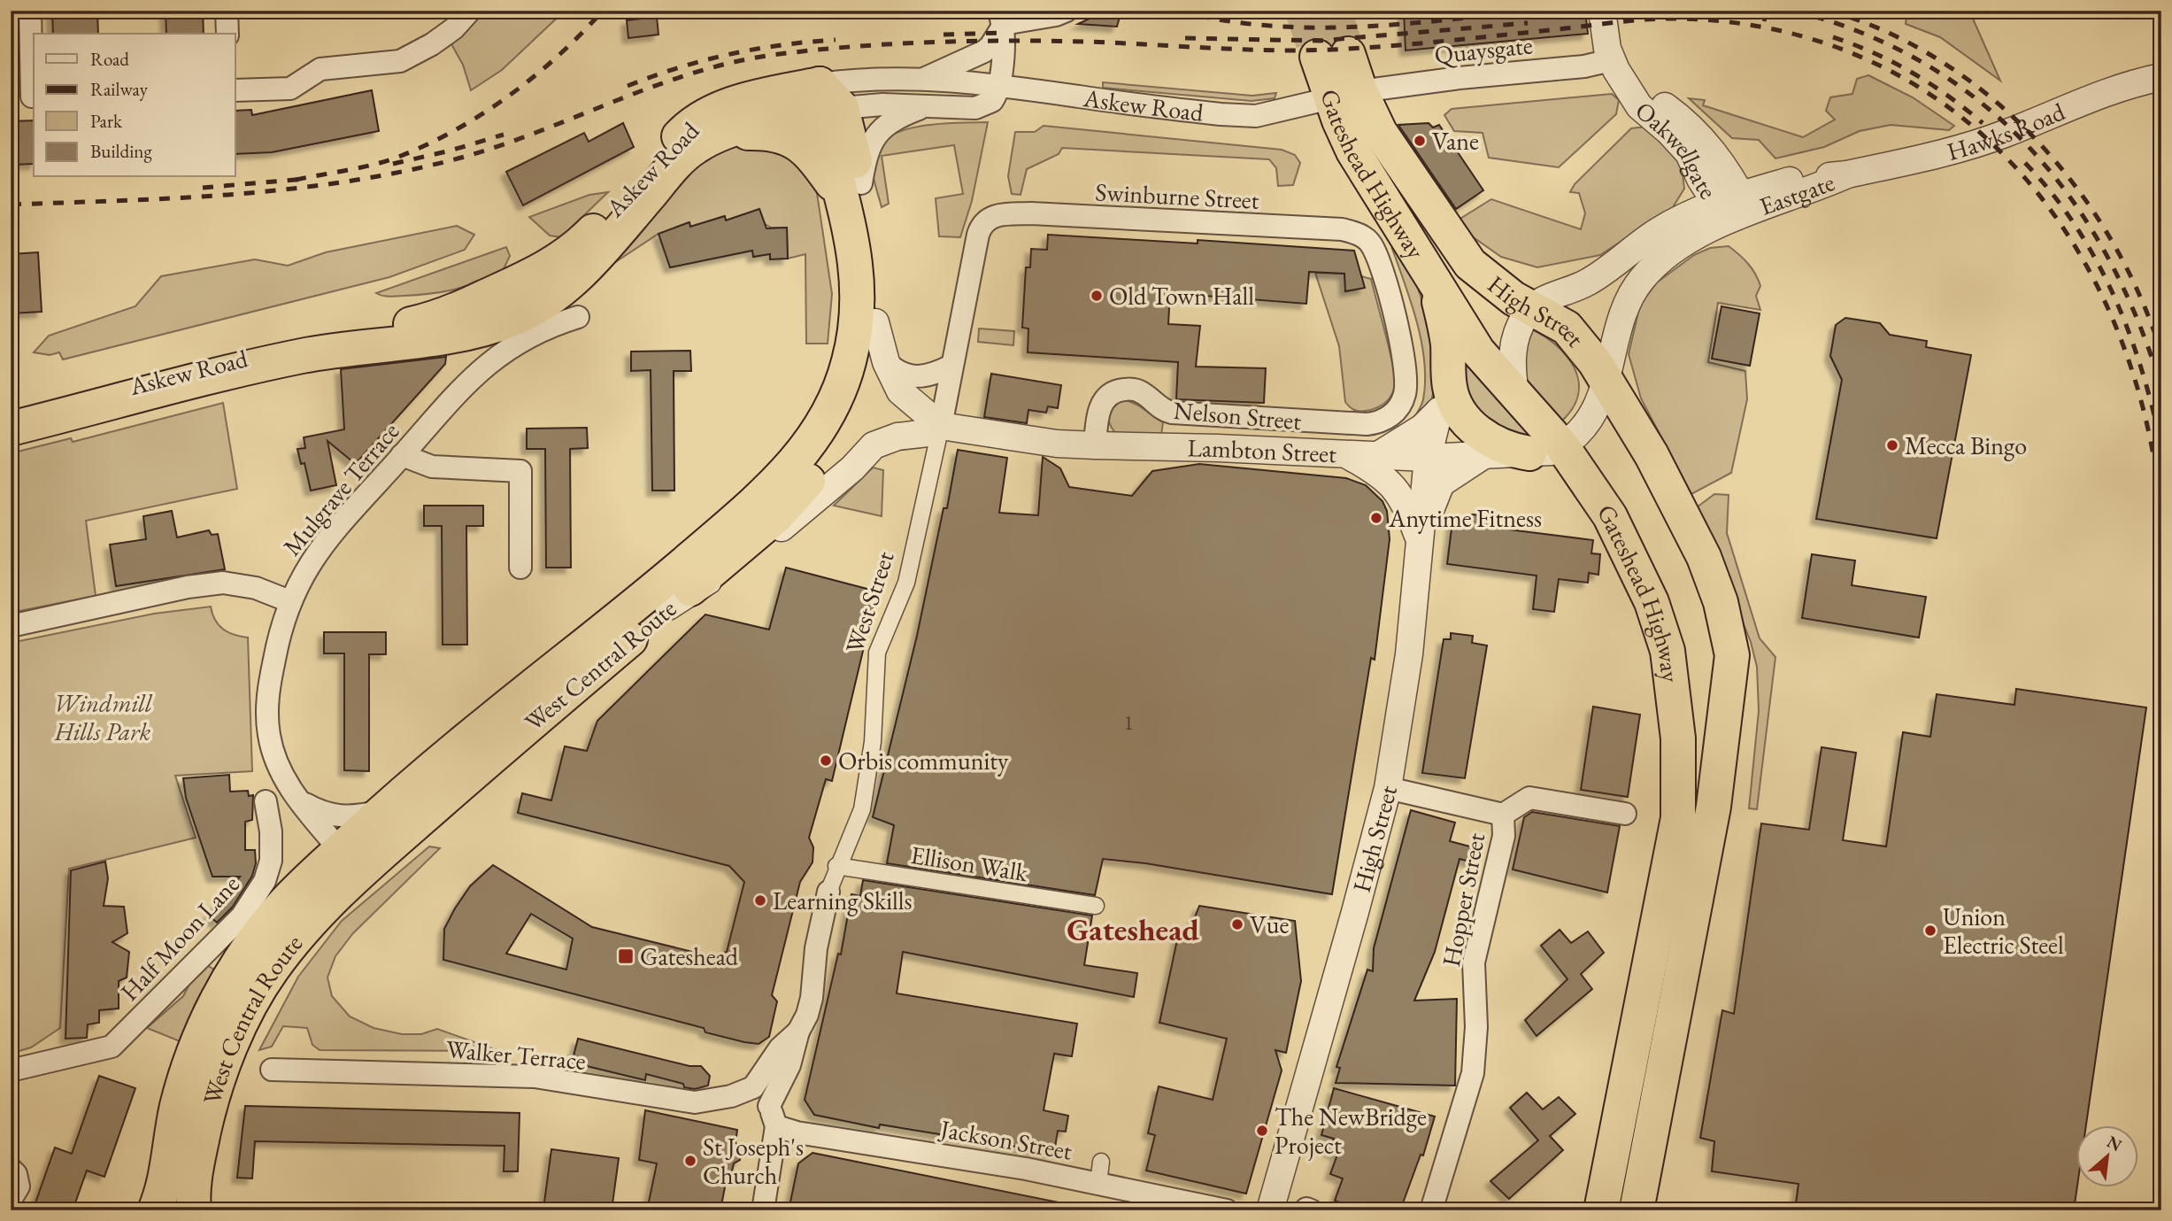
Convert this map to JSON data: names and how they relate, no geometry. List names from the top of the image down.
{
  "streets": {
    "highway": [
      "Askew Road",
      "Gateshead Highway",
      "High Street",
      "West Central Route"
    ],
    "street": [
      "Quaysgate",
      "Hawks Road",
      "Oakwellgate",
      "Eastgate",
      "Swinburne Street",
      "Nelson Street",
      "Lambton Street",
      "Mulgrave Terrace",
      "West Street",
      "Ellison Walk",
      "Hopper Street",
      "Half Moon Lane",
      "Walker Terrace",
      "Jackson Street"
    ]
  },
  "crossings": [
    ["Quaysgate", "Askew Road"],
    ["Quaysgate", "Oakwellgate"],
    ["Quaysgate", "Gateshead Highway"],
    ["Askew Road", "Gateshead Highway"],
    ["Askew Road", "West Central Route"],
    ["Hawks Road", "Eastgate"],
    ["Oakwellgate", "Eastgate"],
    ["Gateshead Highway", "Eastgate"],
    ["Gateshead Highway", "High Street"],
    ["Eastgate", "High Street"],
    ["Swinburne Street", "Nelson Street"],
    ["Swinburne Street", "West Street"],
    ["High Street", "Lambton Street"],
    ["Nelson Street", "Lambton Street"],
    ["Mulgrave Terrace", "West Central Route"],
    ["West Street", "Ellison Walk"],
    ["West Street", "Walker Terrace"],
    ["West Street", "Jackson Street"]
  ],
  "districts": ["Gateshead"],
  "parks": ["Windmill Hills Park"],
  "places": {
    "other": [
      "Vane",
      "Old Town Hall",
      "Mecca Bingo",
      "Anytime Fitness",
      "Orbis community",
      "Learning Skills",
      "Vue",
      "Union Electric Steel",
      "The NewBridge Project",
      "St Joseph's Church"
    ],
    "transit": ["Gateshead"]
  },
  "house_numbers": ["1"],
  "legend": [
    "Road",
    "Railway",
    "Park",
    "Building"
  ],
  "north": "top right"
}
